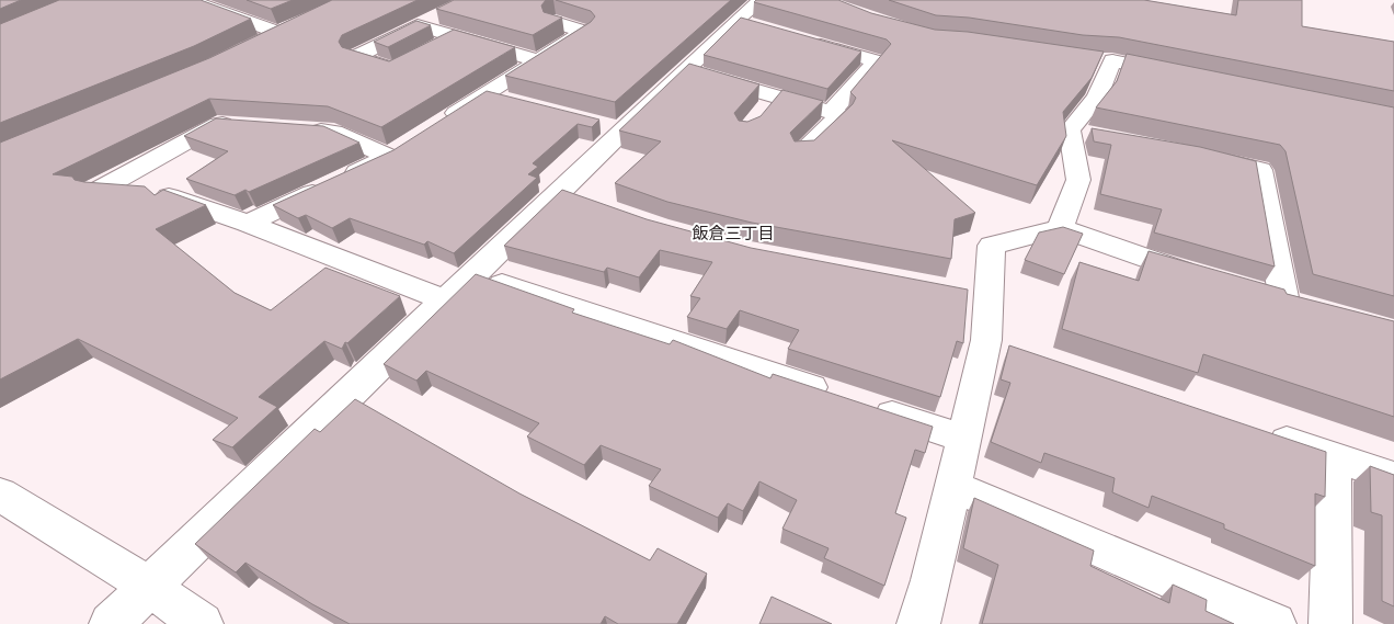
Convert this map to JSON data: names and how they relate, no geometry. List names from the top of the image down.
{
  "districts": ["飯倉三丁目"]
}
